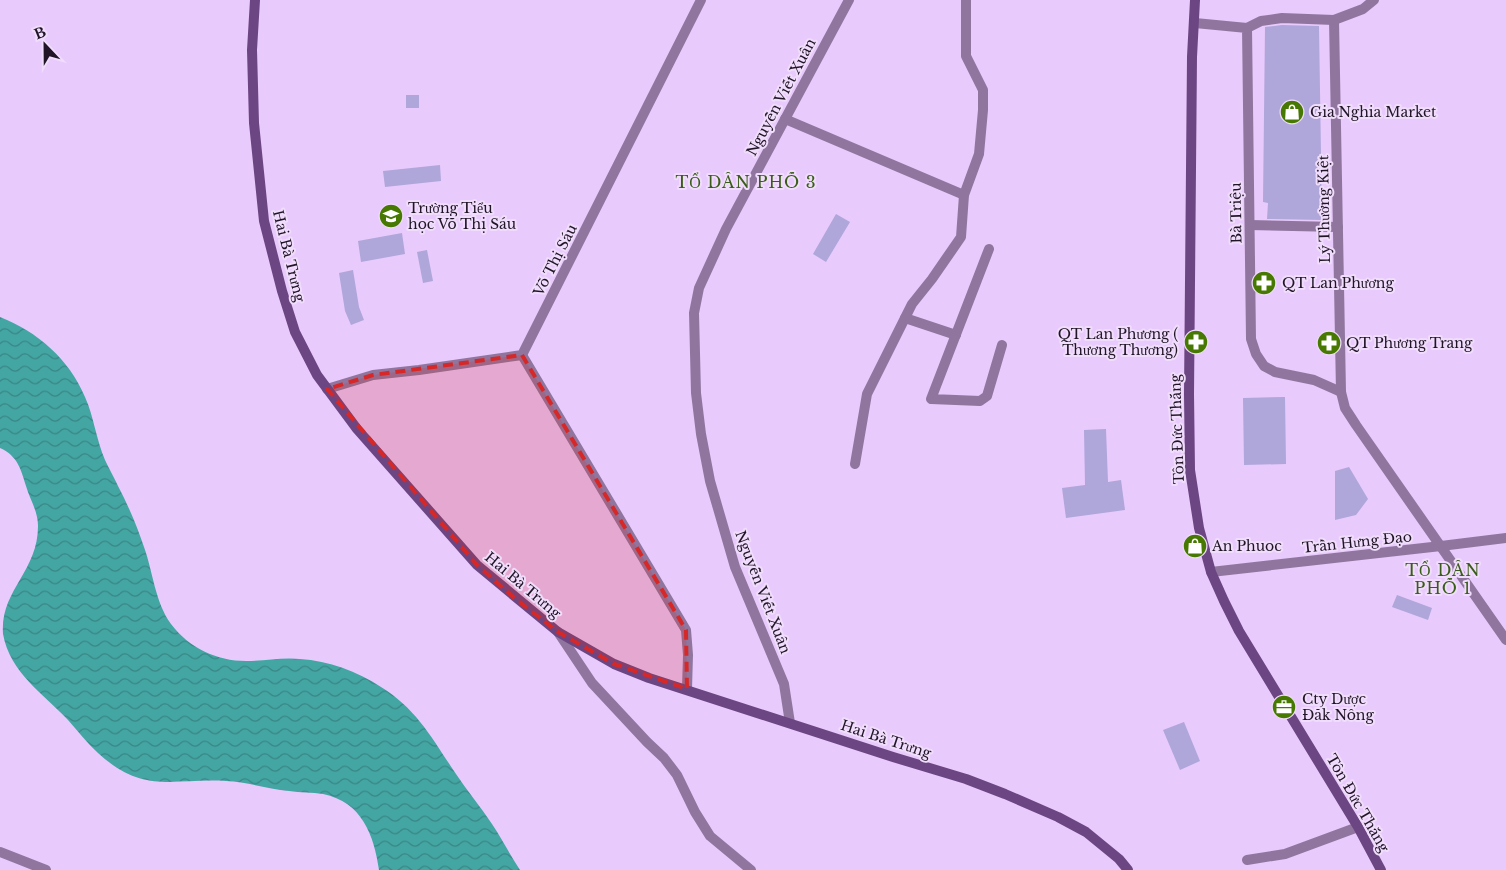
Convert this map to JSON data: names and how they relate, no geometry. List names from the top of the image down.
{
  "streets": {
    "street": [
      "Nguyễn Viết Xuân",
      "Lý Thường Kiệt",
      "Bà Triệu",
      "Hai Bà Trưng",
      "Võ Thị Sáu",
      "Tôn Đức Thắng",
      "Trần Hưng Đạo"
    ]
  },
  "crossings": [
    ["Nguyễn Viết Xuân", "Hai Bà Trưng"],
    ["Lý Thường Kiệt", "Bà Triệu"],
    ["Lý Thường Kiệt", "Trần Hưng Đạo"],
    ["Tôn Đức Thắng", "Trần Hưng Đạo"]
  ],
  "districts": ["TỔ DÂN PHỐ 3", "TỔ DÂN PHỐ 1"],
  "places": {
    "shop": ["Gia Nghia Market", "An Phuoc"],
    "school or university": ["Trường Tiểu học Võ Thị Sáu"],
    "pharmacy": ["QT Lan Phương", "QT Lan Phương ( Thương Thương)", "QT Phương Trang"],
    "office": ["Cty Dược Đăk Nông"]
  },
  "north": "top"
}
